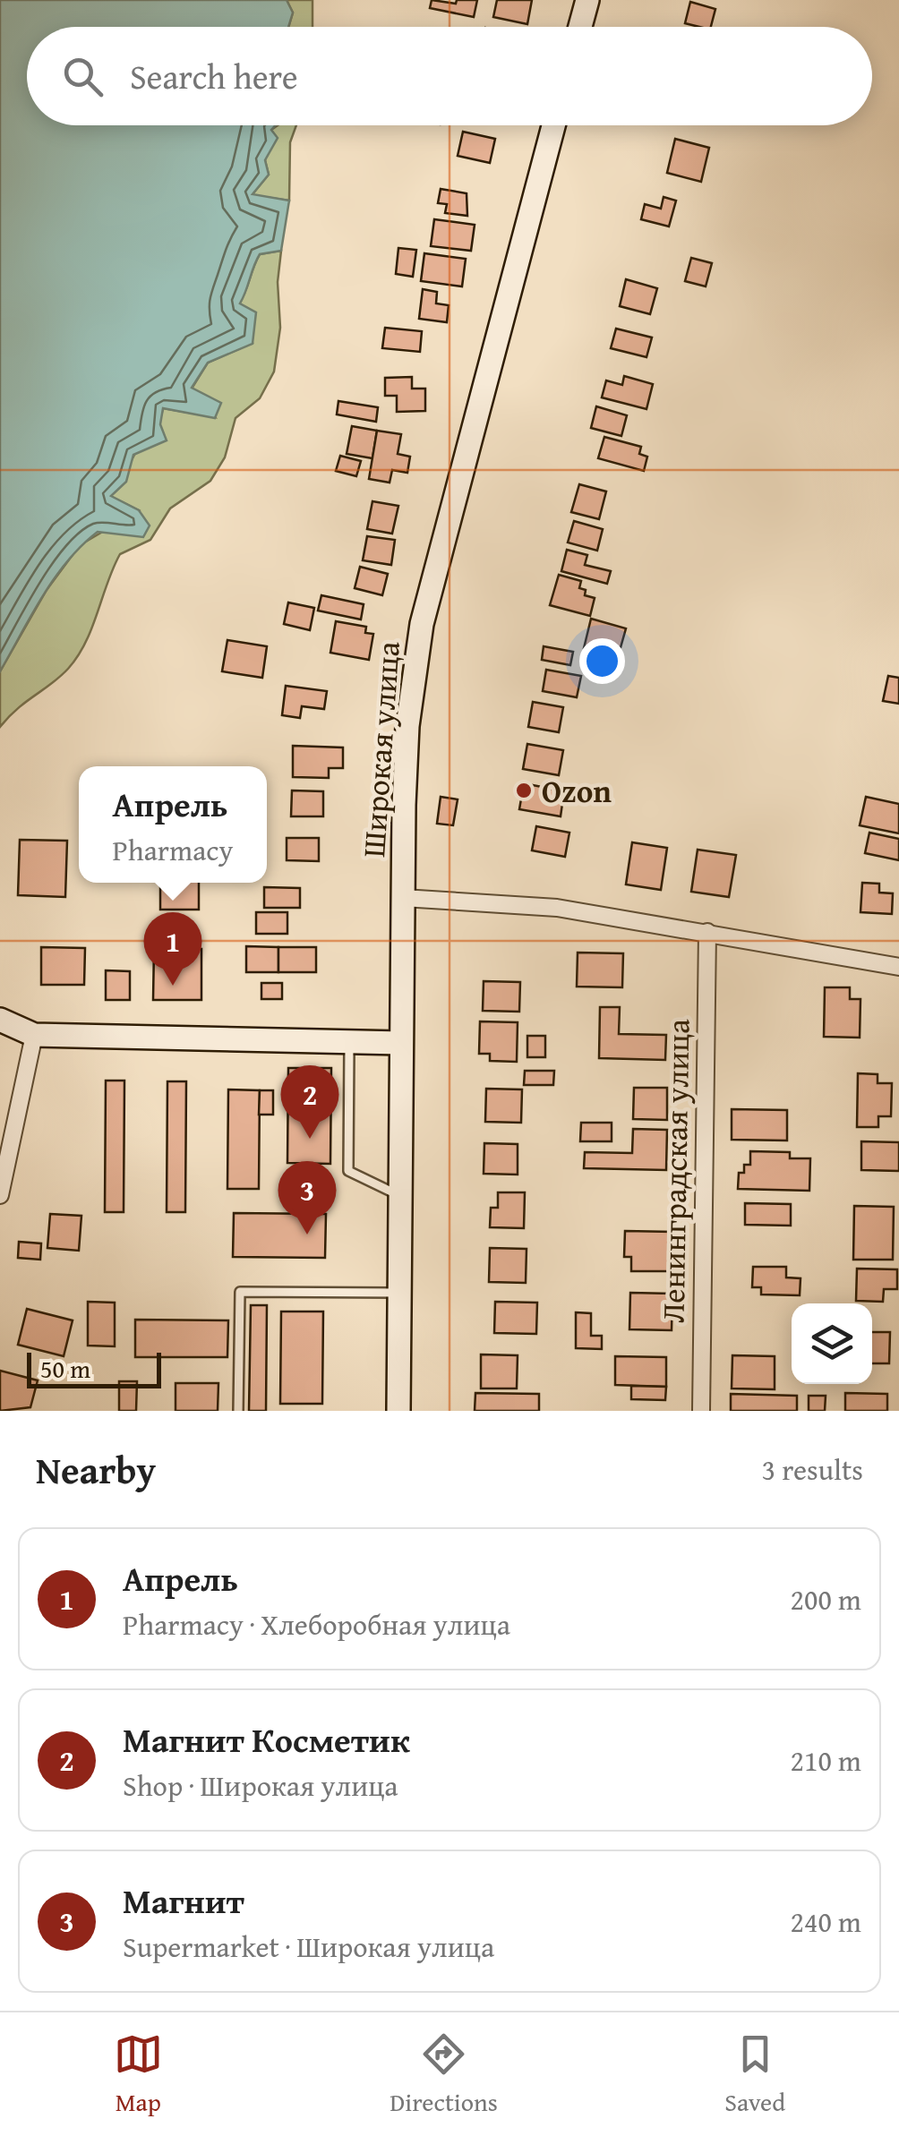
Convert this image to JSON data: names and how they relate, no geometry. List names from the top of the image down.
{
  "streets": {
    "street": ["Широкая улица", "Ленинградская улица"]
  },
  "places": ["Ozon"],
  "scale_bar": "50 m",
  "page": {
    "search": "Search here",
    "popup": ["Апрель", "Pharmacy"],
    "pins": ["1", "2", "3"],
    "scale": "50 m",
    "heading": ["Nearby", "3 results"],
    "list": [
      {
        "mark": "1",
        "name": "Апрель",
        "note": "Pharmacy · Хлеборобная улица",
        "value": "200 m"
      },
      {
        "mark": "2",
        "name": "Магнит Косметик",
        "note": "Shop · Широкая улица",
        "value": "210 m"
      },
      {
        "mark": "3",
        "name": "Магнит",
        "note": "Supermarket · Широкая улица",
        "value": "240 m"
      }
    ],
    "nav": ["Map", "Directions", "Saved"]
  }
}
